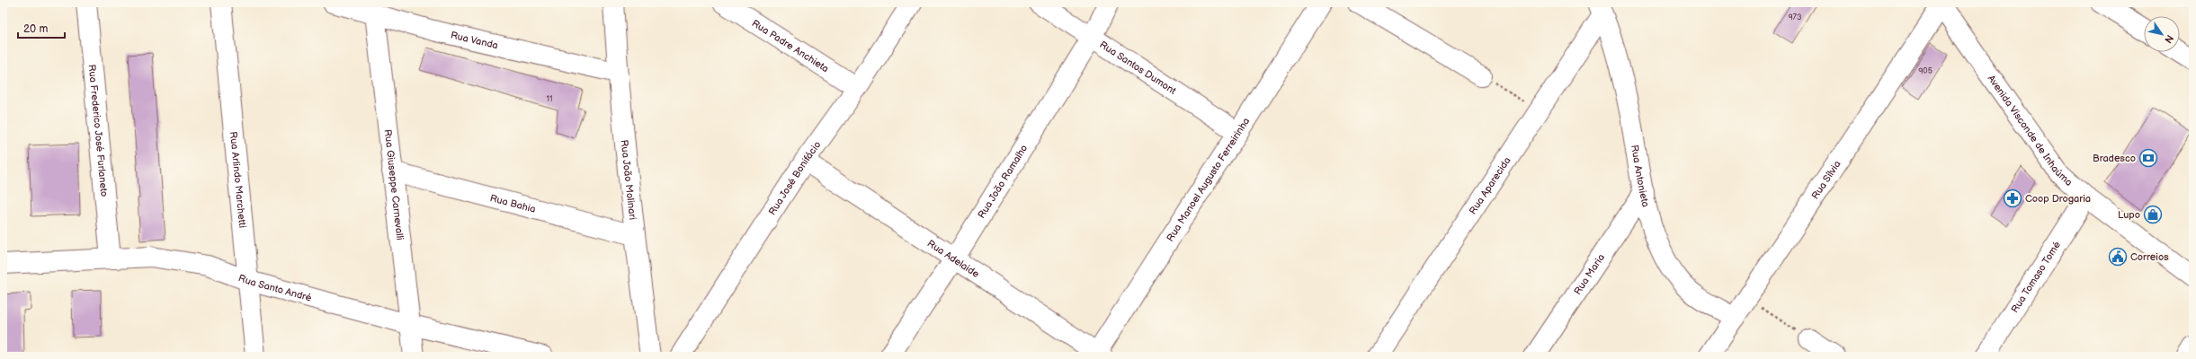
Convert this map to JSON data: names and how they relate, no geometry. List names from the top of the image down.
{
  "streets": {
    "street": [
      "Rua Vanda",
      "Rua Padre Anchieta",
      "Rua Santos Dumont",
      "Avenida Visconde de Inhaúma",
      "Rua Frederico José Furlaneto",
      "Rua Antonieta",
      "Rua José Bonifácio",
      "Rua Arlindo Marchetti",
      "Rua João Molinari",
      "Rua Manoel Augusto Ferreirinha",
      "Rua Sílvia",
      "Rua João Ramalho",
      "Rua Giuseppe Carnevalli",
      "Rua Aparecida",
      "Rua Bahia",
      "Rua Adelaide",
      "Rua Maria",
      "Rua Tomaso Tomé",
      "Rua Santo André"
    ]
  },
  "crossings": [
    ["Rua Vanda", "Rua João Molinari"],
    ["Rua Vanda", "Rua Giuseppe Carnevalli"],
    ["Rua Padre Anchieta", "Rua José Bonifácio"],
    ["Rua Santos Dumont", "Rua Manoel Augusto Ferreirinha"],
    ["Rua Santos Dumont", "Rua João Ramalho"],
    ["Avenida Visconde de Inhaúma", "Rua Sílvia"],
    ["Avenida Visconde de Inhaúma", "Rua Tomaso Tomé"],
    ["Rua Frederico José Furlaneto", "Rua Santo André"],
    ["Rua Antonieta", "Rua Sílvia"],
    ["Rua Antonieta", "Rua Aparecida"],
    ["Rua Antonieta", "Rua Maria"],
    ["Rua José Bonifácio", "Rua Adelaide"],
    ["Rua Arlindo Marchetti", "Rua Santo André"],
    ["Rua João Molinari", "Rua Bahia"],
    ["Rua Manoel Augusto Ferreirinha", "Rua Adelaide"],
    ["Rua João Ramalho", "Rua Adelaide"],
    ["Rua Giuseppe Carnevalli", "Rua Bahia"],
    ["Rua Giuseppe Carnevalli", "Rua Santo André"]
  ],
  "places": {
    "bank": ["Bradesco"],
    "pharmacy": ["Coop Drogaria"],
    "shop": ["Lupo"],
    "public building": ["Correios"]
  },
  "house_numbers": ["973", "905", "11"],
  "scale_bar": "20 m",
  "north": "bottom right"
}
